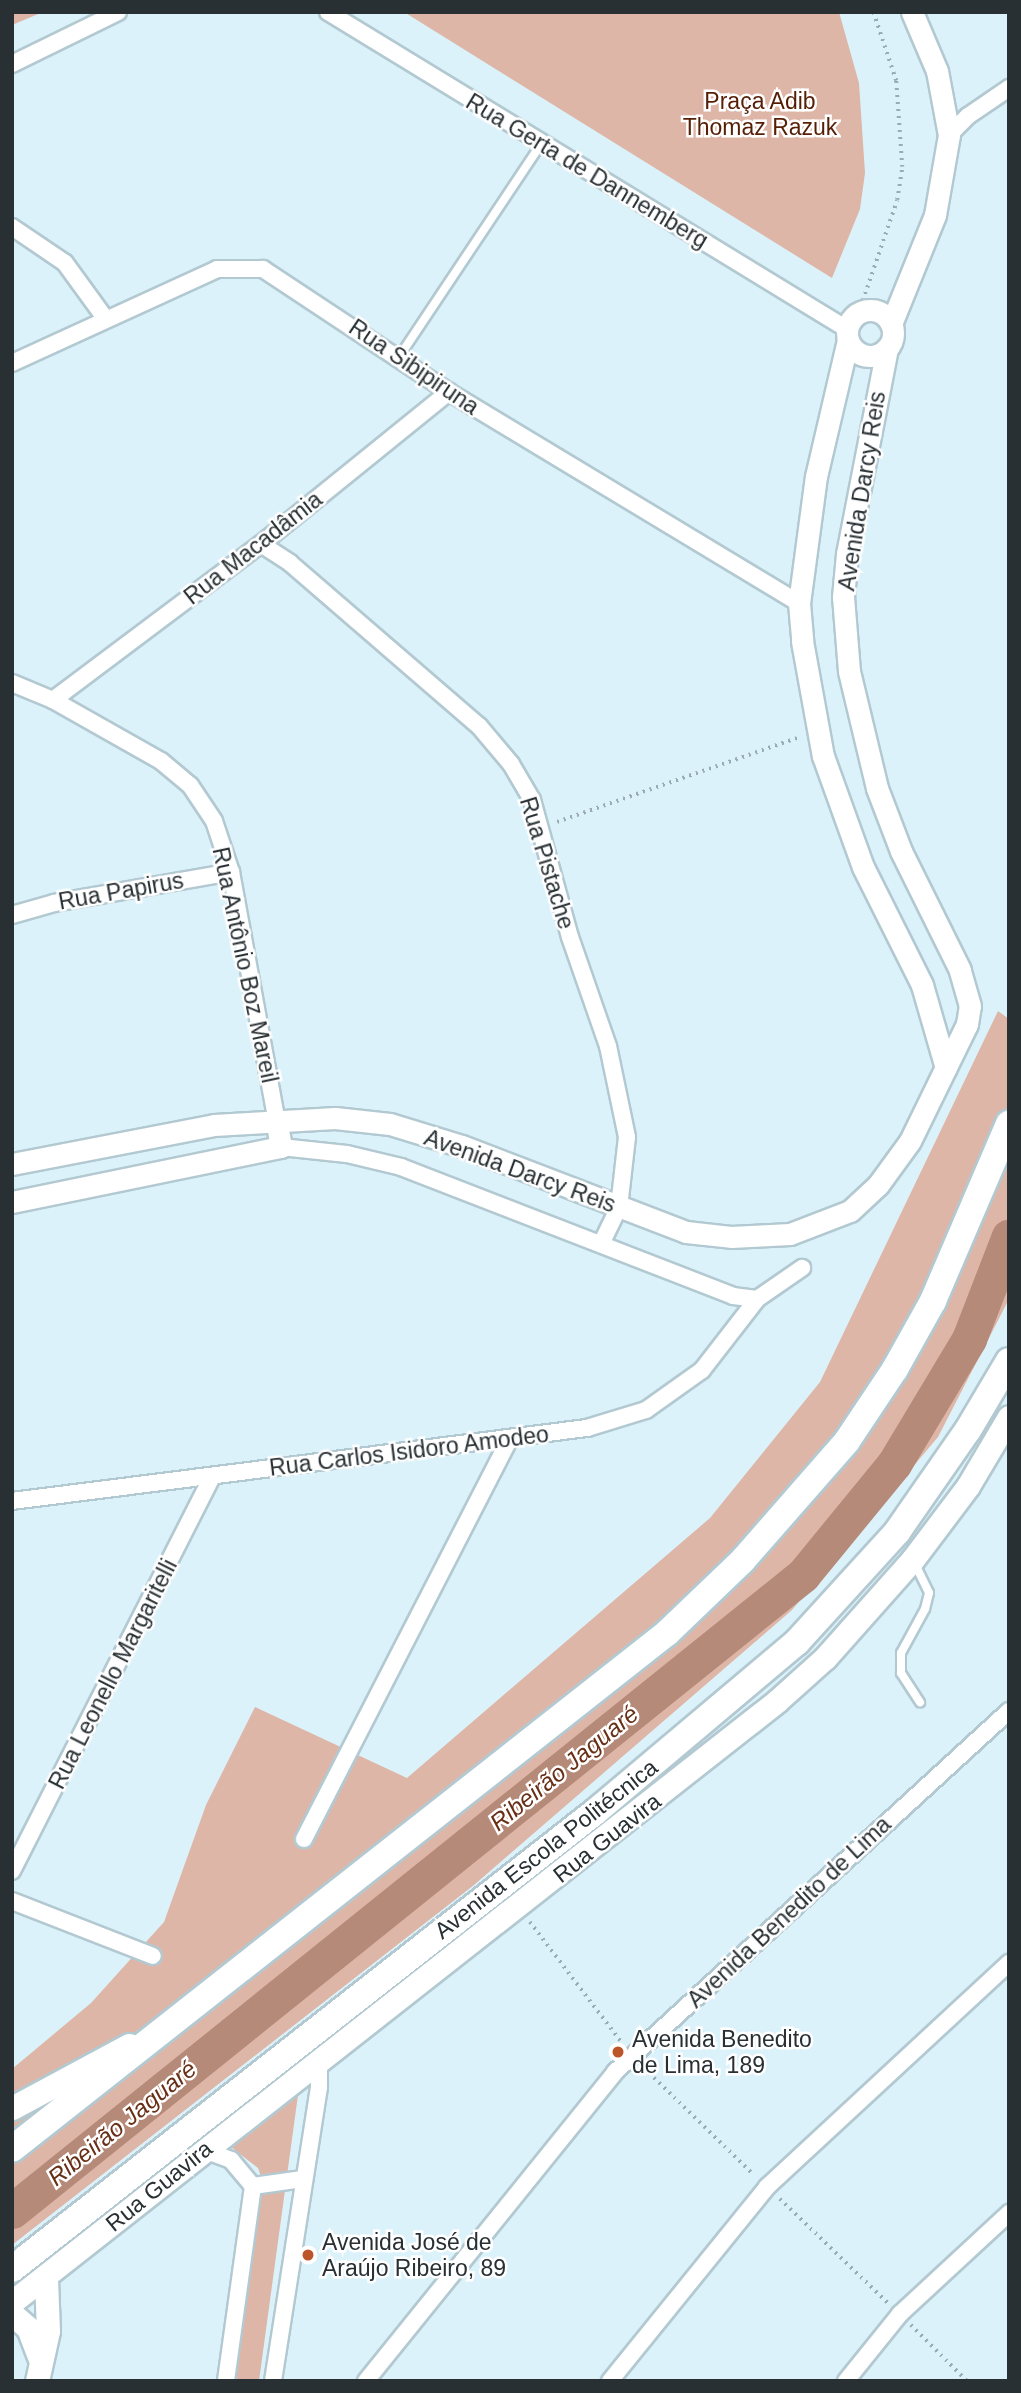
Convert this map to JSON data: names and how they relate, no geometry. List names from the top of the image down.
{
  "streets": {
    "highway": ["Avenida Escola Politécnica"],
    "main road": ["Rua Guavira"],
    "street": [
      "Rua Gerta de Dannemberg",
      "Rua Sibipiruna",
      "Avenida Darcy Reis",
      "Rua Macadâmia",
      "Rua Pistache",
      "Rua Papirus",
      "Rua Antônio Boz Mareil",
      "Rua Carlos Isidoro Amodeo",
      "Rua Leonello Margaritelli",
      "Avenida Benedito de Lima"
    ]
  },
  "crossings": [
    ["Rua Gerta de Dannemberg", "Avenida Darcy Reis"],
    ["Rua Sibipiruna", "Avenida Darcy Reis"],
    ["Rua Sibipiruna", "Rua Macadâmia"],
    ["Avenida Darcy Reis", "Rua Pistache"],
    ["Avenida Darcy Reis", "Rua Antônio Boz Mareil"],
    ["Avenida Darcy Reis", "Rua Carlos Isidoro Amodeo"],
    ["Rua Macadâmia", "Rua Pistache"],
    ["Rua Macadâmia", "Rua Antônio Boz Mareil"],
    ["Rua Papirus", "Rua Antônio Boz Mareil"],
    ["Rua Carlos Isidoro Amodeo", "Rua Leonello Margaritelli"],
    ["Rua Guavira", "Avenida Escola Politécnica"]
  ],
  "water": ["Ribeirão Jaguaré"],
  "parks": ["Praça Adib Thomaz Razuk"],
  "places": ["Avenida Benedito de Lima, 189", "Avenida José de Araújo Ribeiro, 89"]
}
